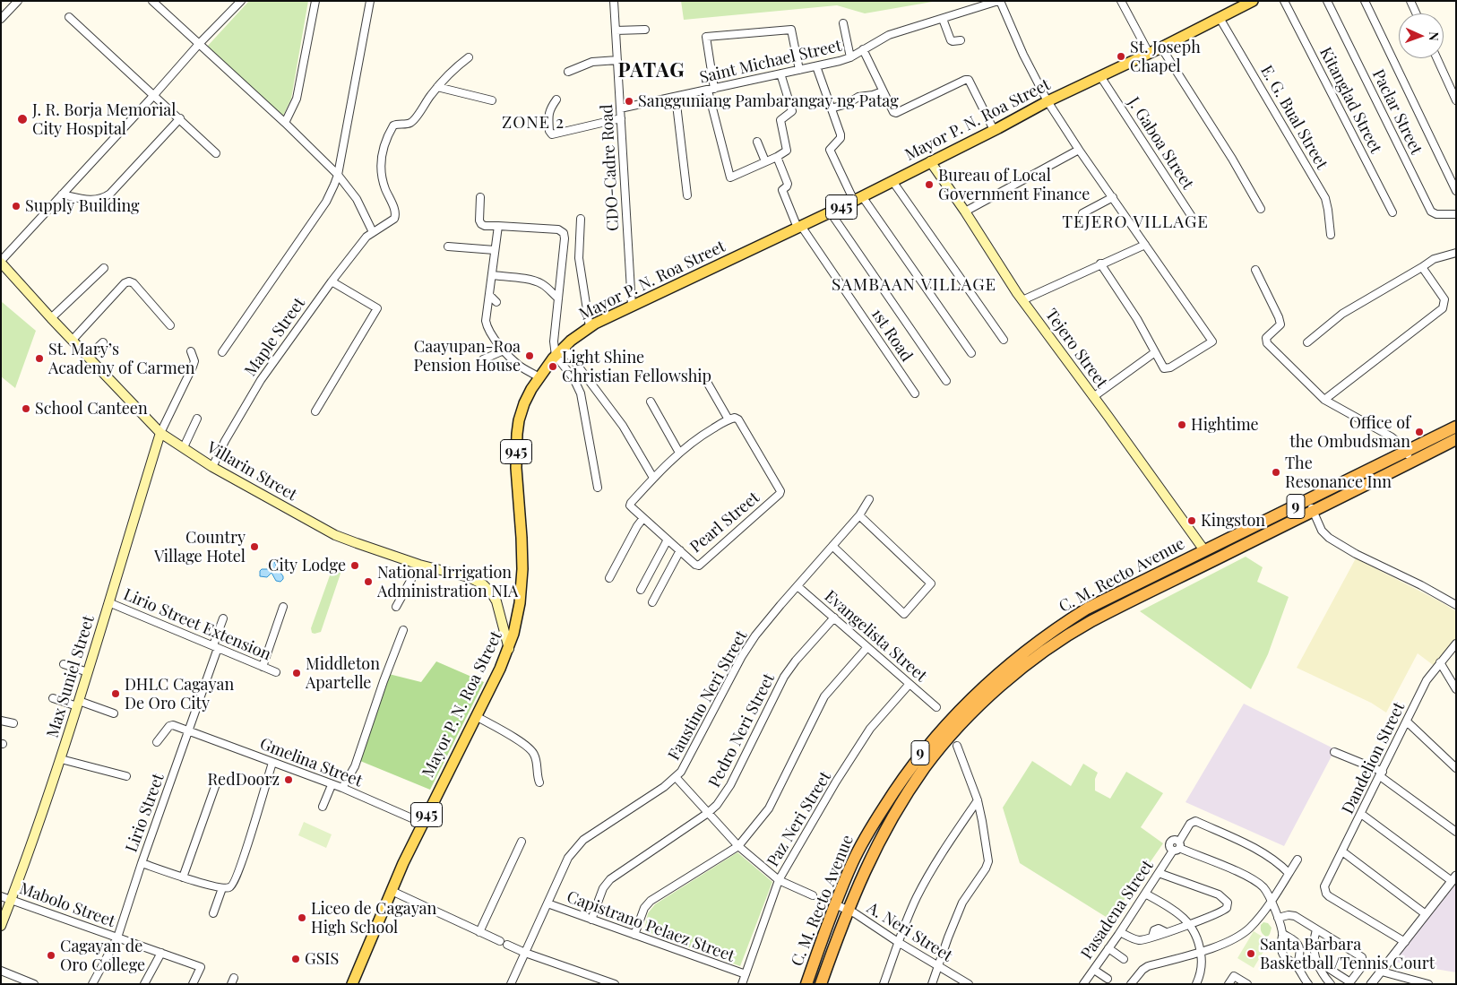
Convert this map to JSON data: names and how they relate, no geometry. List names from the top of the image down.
{
  "streets": {
    "highway": ["9", "C. M. Recto Avenue"],
    "main road": [
      "Mayor P. N. Roa Street",
      "945",
      "Tejero Street",
      "Villarin Street",
      "Max Suniel Street"
    ],
    "street": [
      "Saint Michael Street",
      "Kitanglad Street",
      "Paclar Street",
      "E. G. Bual Street",
      "J. Gaboa Street",
      "CDO-Cadre Road",
      "1st Road",
      "Maple Street",
      "Pearl Street",
      "Lirio Street Extension",
      "Evangelista Street",
      "Faustino Neri Street",
      "Pedro Neri Street",
      "Dandelion Street",
      "Gmelina Street",
      "Lirio Street",
      "Paz Neri Street",
      "Mabolo Street",
      "Pasadena Street",
      "Capistrano Pelaez Street",
      "A. Neri Street"
    ]
  },
  "crossings": [
    ["Saint Michael Street", "CDO-Cadre Road"],
    ["E. G. Bual Street", "Mayor P. N. Roa Street"],
    ["Mayor P. N. Roa Street", "J. Gaboa Street"],
    ["Mayor P. N. Roa Street", "CDO-Cadre Road"],
    ["Mayor P. N. Roa Street", "1st Road"],
    ["Mayor P. N. Roa Street", "Tejero Street"],
    ["Mayor P. N. Roa Street", "Villarin Street"],
    ["Mayor P. N. Roa Street", "Gmelina Street"],
    ["Maple Street", "Villarin Street"],
    ["Tejero Street", "C. M. Recto Avenue"],
    ["Villarin Street", "Max Suniel Street"],
    ["C. M. Recto Avenue", "A. Neri Street"],
    ["Lirio Street Extension", "Max Suniel Street"],
    ["Lirio Street Extension", "Lirio Street"],
    ["Evangelista Street", "Faustino Neri Street"],
    ["Evangelista Street", "Pedro Neri Street"],
    ["Evangelista Street", "Paz Neri Street"],
    ["Max Suniel Street", "Mabolo Street"],
    ["Faustino Neri Street", "Capistrano Pelaez Street"],
    ["Pedro Neri Street", "Capistrano Pelaez Street"],
    ["Gmelina Street", "Lirio Street"],
    ["Lirio Street", "Mabolo Street"],
    ["Paz Neri Street", "Capistrano Pelaez Street"]
  ],
  "districts": [
    "PATAG",
    "ZONE 2",
    "TEJERO VILLAGE",
    "SAMBAAN VILLAGE"
  ],
  "places": [
    "St. Joseph Chapel",
    "Sangguniang Pambarangay ng Patag",
    "J. R. Borja Memorial City Hospital",
    "Bureau of Local Government Finance",
    "Supply Building",
    "Caayupan-Roa Pension House",
    "St. Mary’s Academy of Carmen",
    "Light Shine Christian Fellowship",
    "School Canteen",
    "Hightime",
    "Office of the Ombudsman",
    "The Resonance Inn",
    "Kingston",
    "Country Village Hotel",
    "City Lodge",
    "National Irrigation Administration NIA",
    "Middleton Apartelle",
    "DHLC Cagayan De Oro City",
    "RedDoorz",
    "Liceo de Cagayan High School",
    "Santa Barbara Basketball/Tennis Court",
    "Cagayan de Oro College",
    "GSIS"
  ],
  "north": "right"
}
